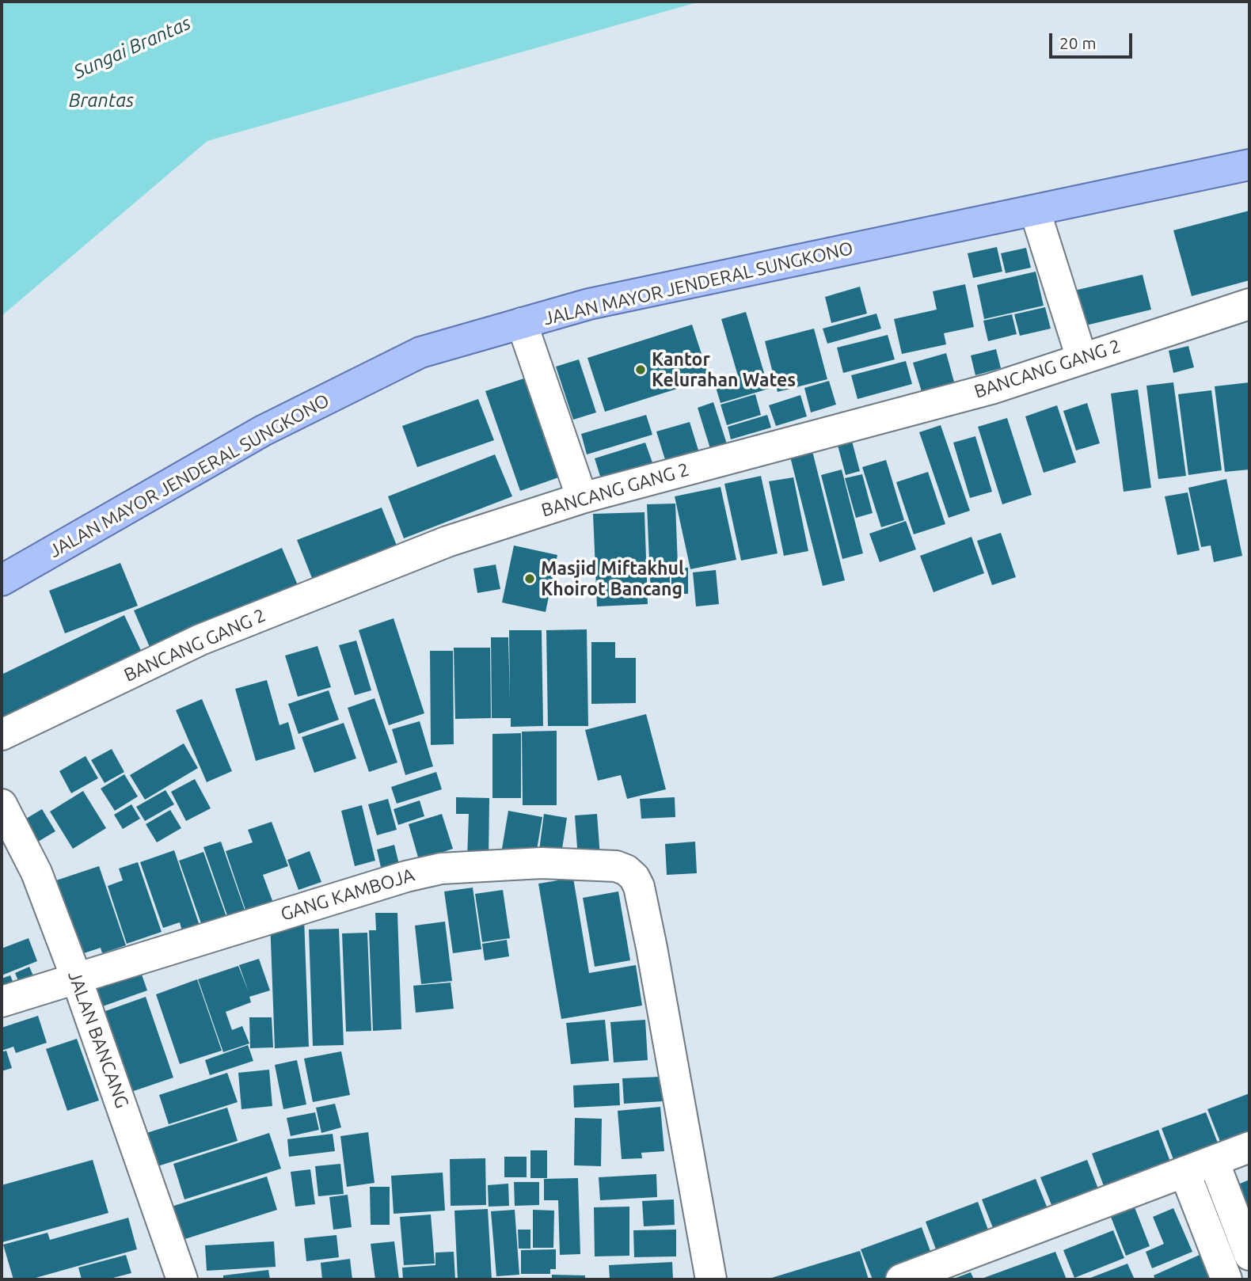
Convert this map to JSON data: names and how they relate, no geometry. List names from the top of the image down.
{
  "streets": {
    "main road": ["JALAN MAYOR JENDERAL SUNGKONO"],
    "street": ["BANCANG GANG 2", "GANG KAMBOJA", "JALAN BANCANG"]
  },
  "crossings": [
    ["GANG KAMBOJA", "JALAN BANCANG"]
  ],
  "water": ["Sungai Brantas", "Brantas"],
  "places": ["Kantor Kelurahan Wates", "Masjid Miftakhul Khoirot Bancang"],
  "scale_bar": "20 m"
}
